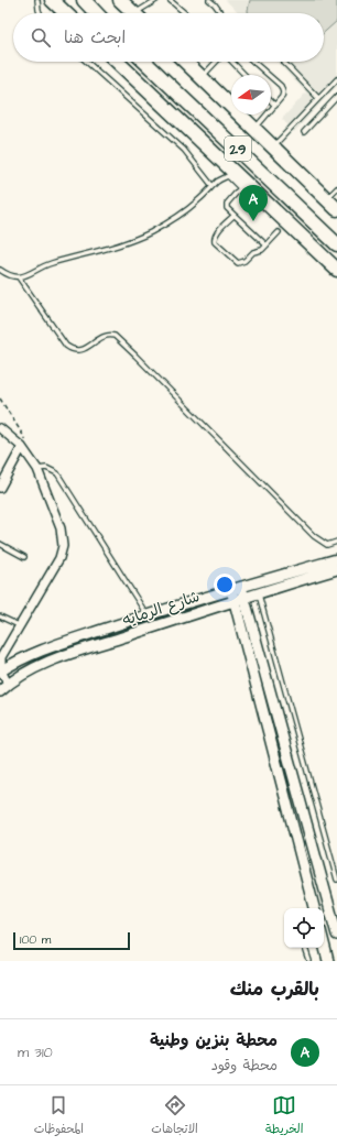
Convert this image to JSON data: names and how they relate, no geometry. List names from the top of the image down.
{
  "streets": {
    "main road": ["29"],
    "street": ["شارع الرمايه"]
  },
  "scale_bar": "100 m",
  "north": "left",
  "page": {
    "search": "ابحث هنا",
    "pins": "A",
    "scale": "100 m",
    "heading": "بالقرب منك",
    "list": [
      {
        "mark": "A",
        "name": "محطة بنزين وطنية",
        "note": "محطة وقود",
        "value": "310 m"
      }
    ],
    "nav": ["الخريطة", "الاتجاهات", "المحفوظات"]
  }
}
